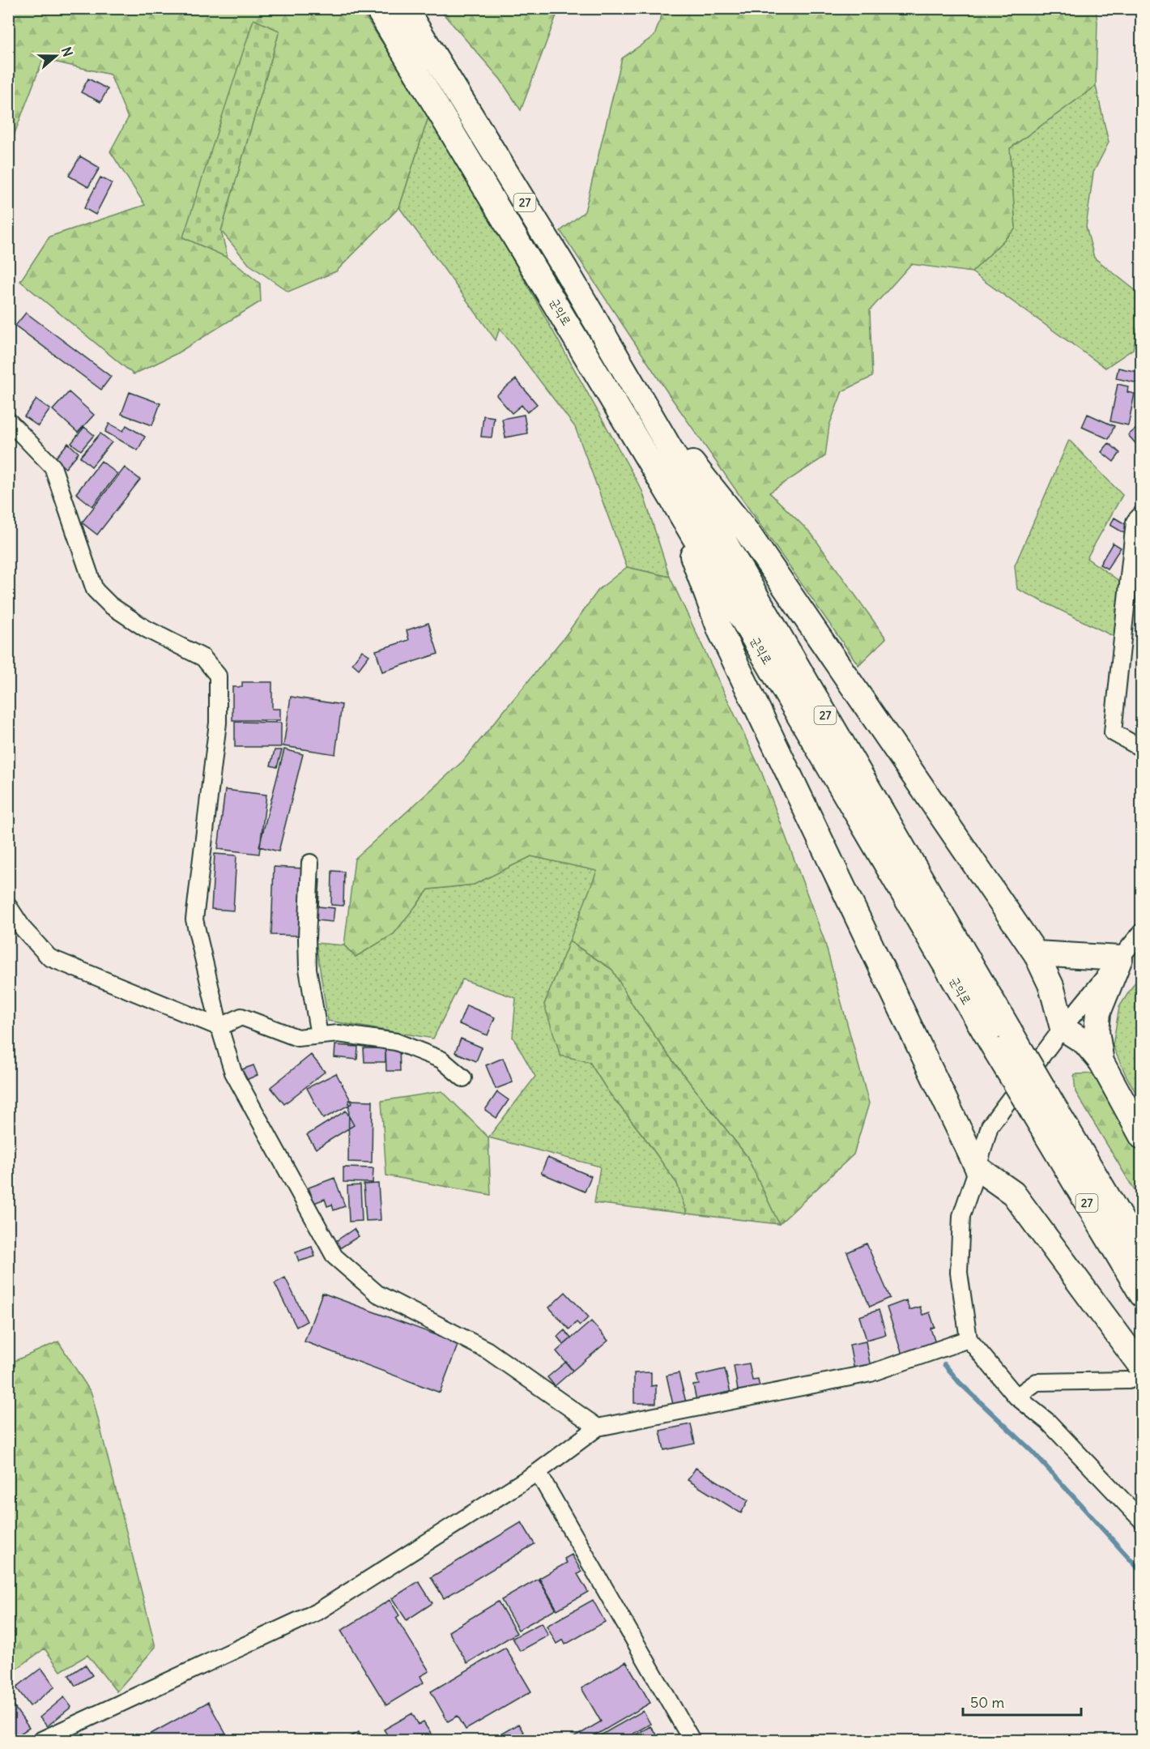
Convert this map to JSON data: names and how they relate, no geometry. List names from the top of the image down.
{
  "streets": {
    "highway": ["27", "군익로"]
  },
  "scale_bar": "50 m",
  "north": "right"
}
